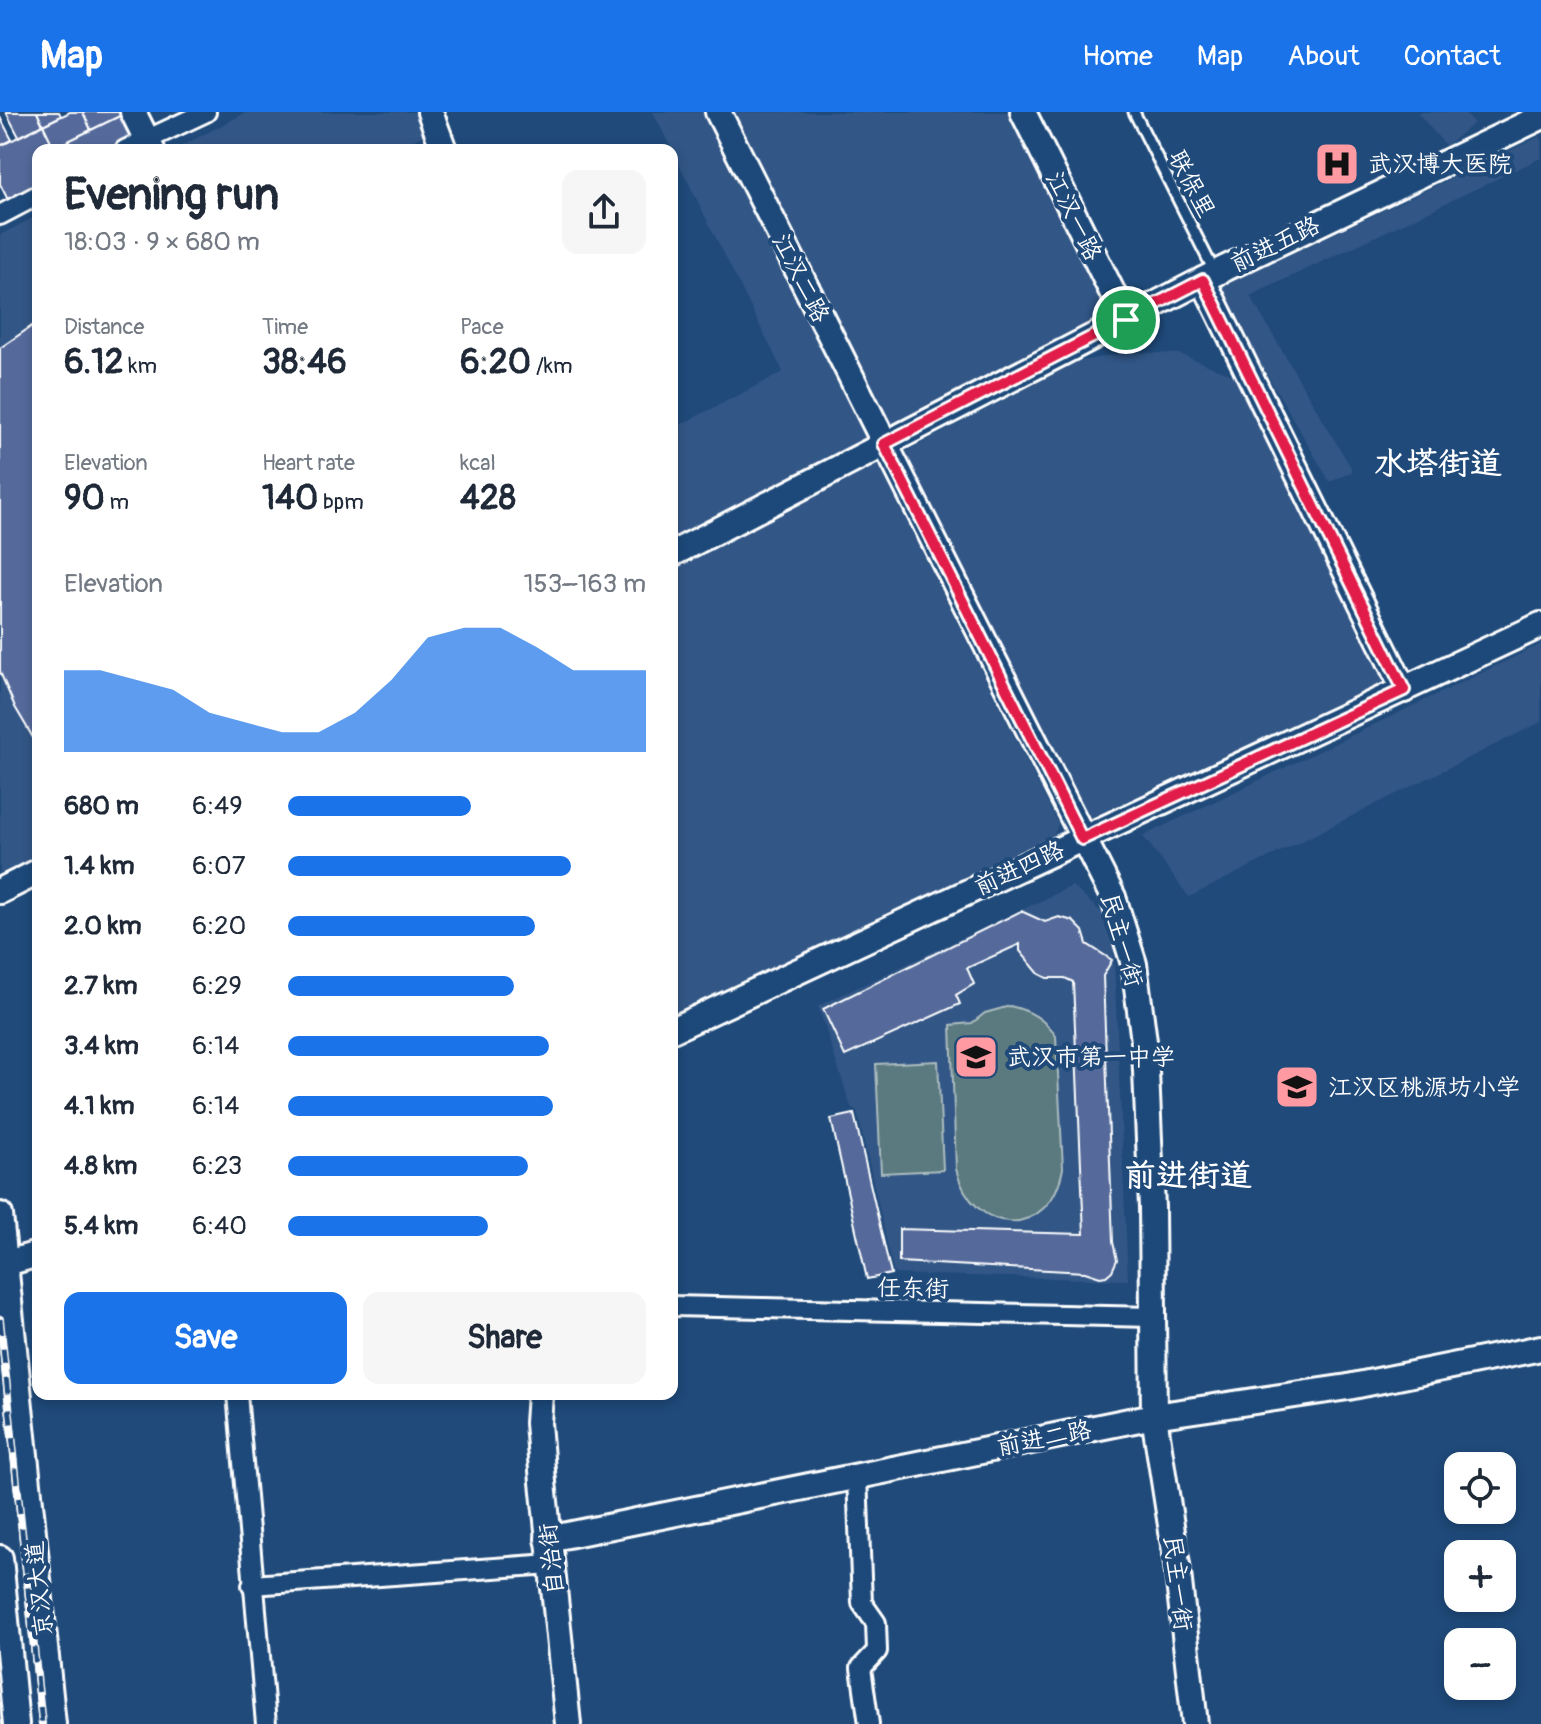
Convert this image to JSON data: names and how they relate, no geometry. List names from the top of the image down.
{
  "streets": {
    "street": [
      "江汉一路",
      "前进五路",
      "江汉二路",
      "前进四路",
      "民主一街",
      "任东街",
      "前进二路",
      "自治街",
      "京汉大道"
    ],
    "lane": ["联保里"]
  },
  "crossings": [
    ["联保里", "前进五路"],
    ["江汉一路", "前进五路"],
    ["前进五路", "江汉二路"],
    ["前进五路", "民主一街"],
    ["江汉二路", "民主一街"],
    ["前进四路", "民主一街"],
    ["民主一街", "任东街"],
    ["民主一街", "前进二路"],
    ["前进二路", "自治街"]
  ],
  "districts": ["水塔街道", "前进街道"],
  "places": {
    "hospital": ["武汉博大医院"],
    "school or university": ["武汉市第一中学", "江汉区桃源坊小学"]
  },
  "page": {
    "header": "Map",
    "nav": [
      "Home",
      "Map",
      "About",
      "Contact"
    ],
    "heading": ["Evening run", "18:03 · 9 × 680 m"],
    "stats": [
      ["Distance", "6.12 km"],
      ["Time", "38:46"],
      ["Pace", "6:20 /km"],
      ["Elevation", "90 m"],
      ["Heart rate", "140 bpm"],
      ["kcal", "428"]
    ],
    "chart": ["Elevation", "153–163 m"],
    "list": [
      {
        "name": "680 m",
        "note": "6:49"
      },
      {
        "name": "1.4 km",
        "note": "6:07"
      },
      {
        "name": "2.0 km",
        "note": "6:20"
      },
      {
        "name": "2.7 km",
        "note": "6:29"
      },
      {
        "name": "3.4 km",
        "note": "6:14"
      },
      {
        "name": "4.1 km",
        "note": "6:14"
      },
      {
        "name": "4.8 km",
        "note": "6:23"
      },
      {
        "name": "5.4 km",
        "note": "6:40"
      }
    ],
    "buttons": ["Save", "Share"],
    "map_buttons": ["+", "−"]
  }
}
